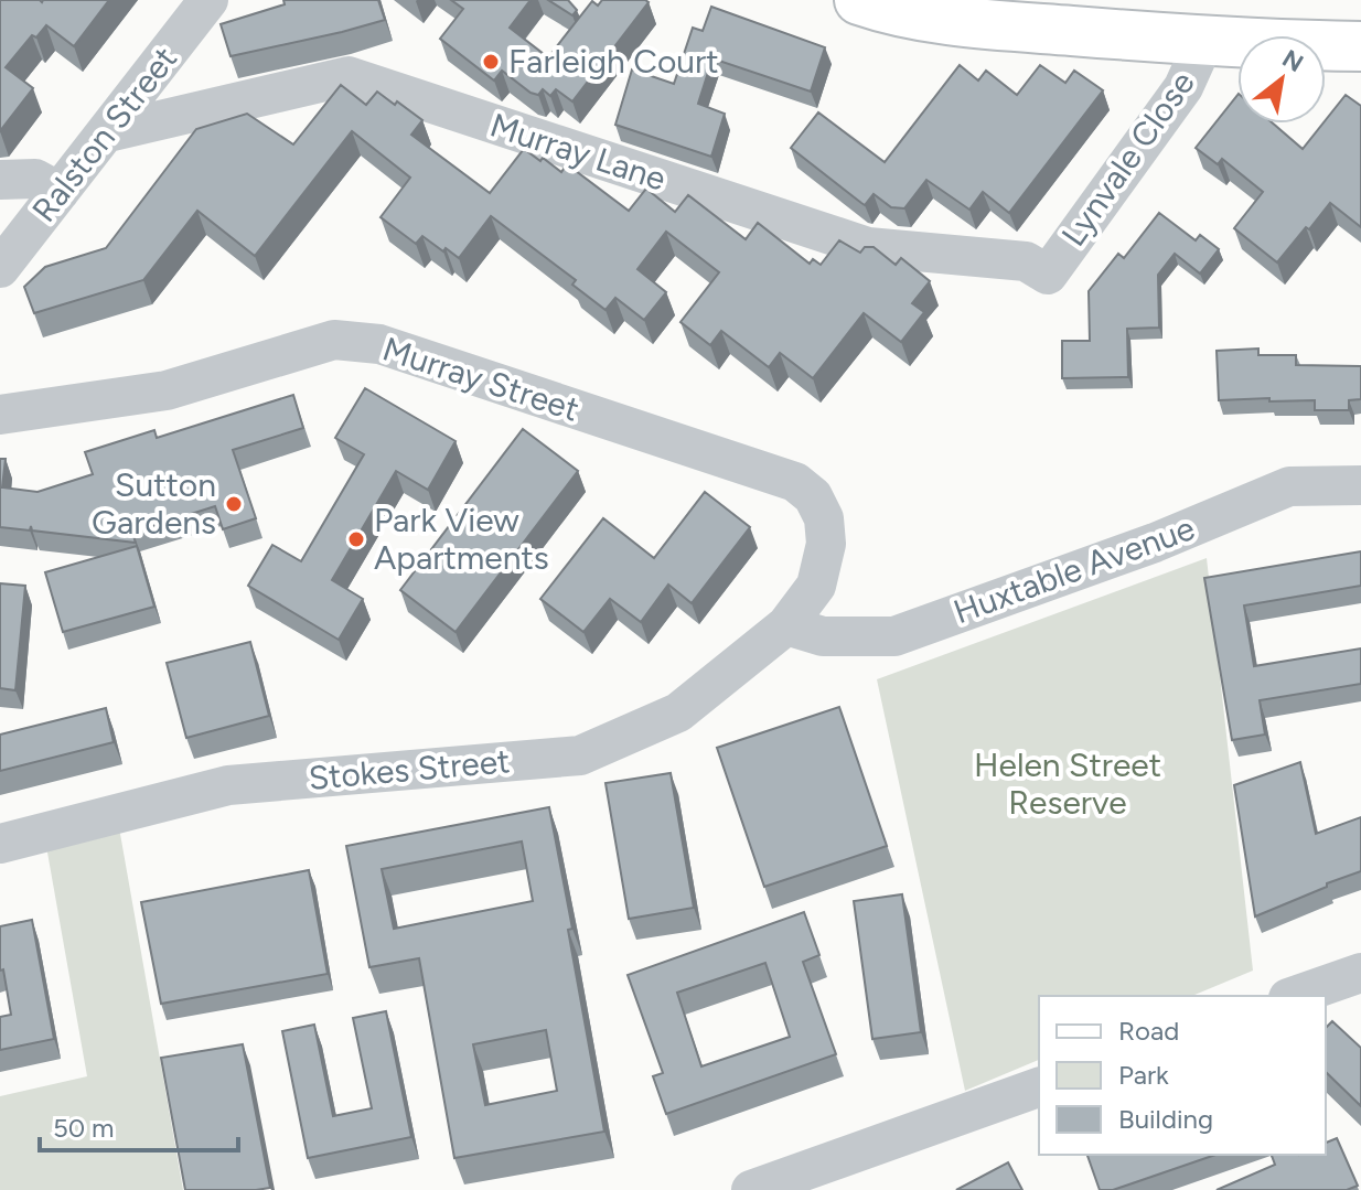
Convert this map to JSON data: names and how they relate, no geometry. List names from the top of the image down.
{
  "streets": {
    "street": [
      "Ralston Street",
      "Murray Lane",
      "Lynvale Close",
      "Murray Street",
      "Huxtable Avenue",
      "Stokes Street"
    ]
  },
  "crossings": [
    ["Ralston Street", "Murray Lane"],
    ["Murray Lane", "Lynvale Close"],
    ["Murray Street", "Huxtable Avenue"],
    ["Murray Street", "Stokes Street"],
    ["Huxtable Avenue", "Stokes Street"]
  ],
  "parks": ["Helen Street Reserve"],
  "places": ["Farleigh Court", "Sutton Gardens", "Park View Apartments"],
  "legend": ["Road", "Park", "Building"],
  "scale_bar": "50 m",
  "north": "top right"
}
